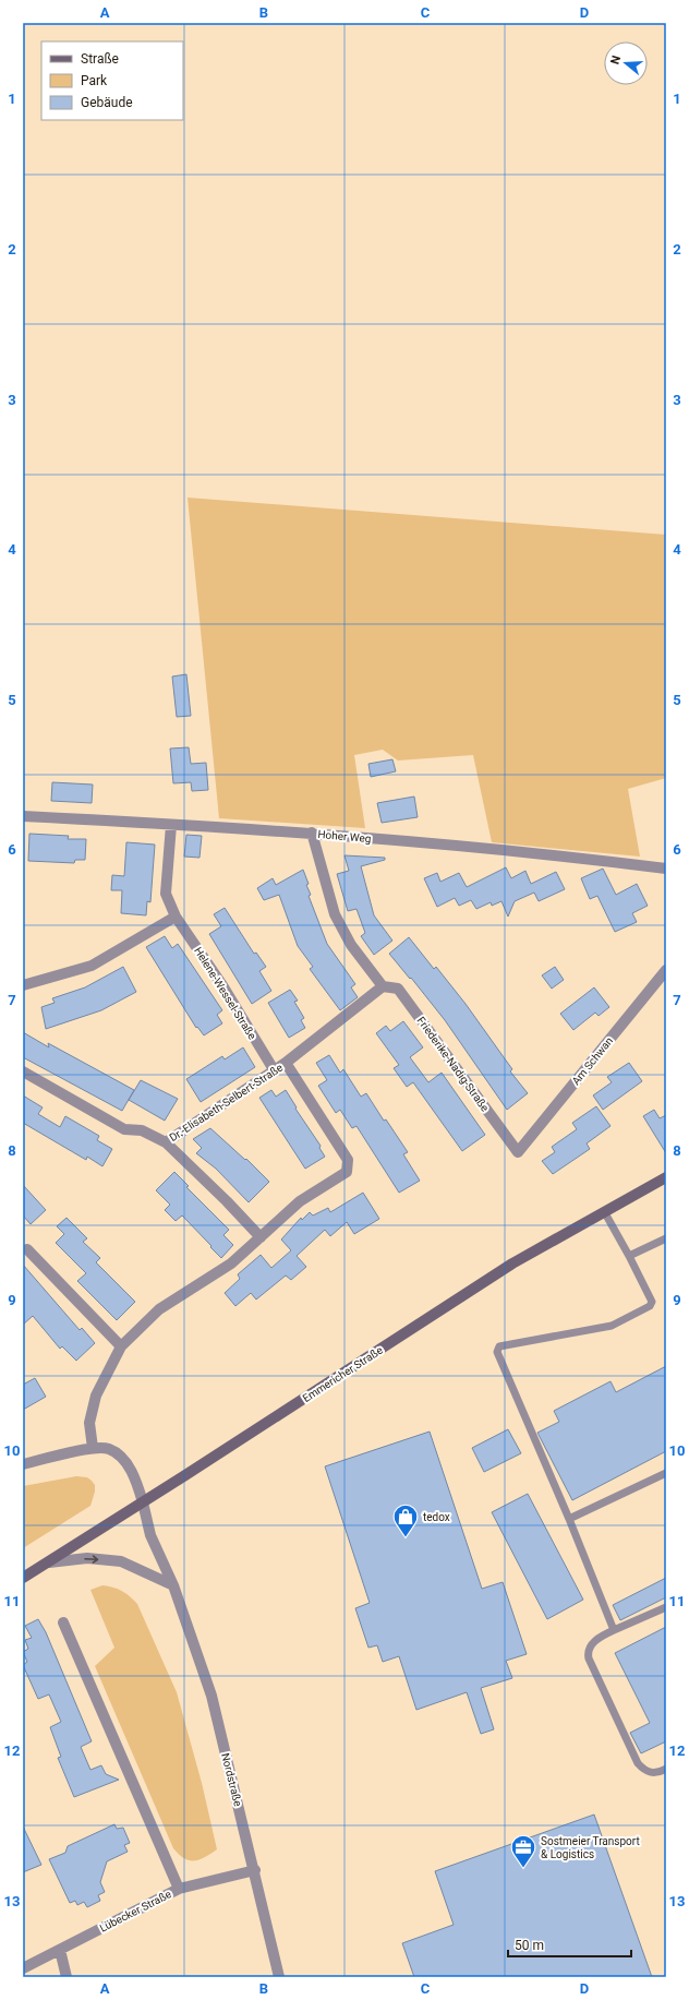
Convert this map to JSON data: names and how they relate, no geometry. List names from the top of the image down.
{
  "streets": {
    "main road": ["Emmericher Straße"],
    "street": [
      "Hoher Weg",
      "Helene-Wessel-Straße",
      "Am Schwan",
      "Friederike-Nadig-Straße",
      "Dr.-Elisabeth-Selbert-Straße",
      "Nordstraße",
      "Lübecker Straße"
    ]
  },
  "crossings": [
    ["Hoher Weg", "Helene-Wessel-Straße"],
    ["Helene-Wessel-Straße", "Dr.-Elisabeth-Selbert-Straße"],
    ["Am Schwan", "Friederike-Nadig-Straße"],
    ["Emmericher Straße", "Nordstraße"],
    ["Nordstraße", "Lübecker Straße"]
  ],
  "places": {
    "shop": ["tedox"],
    "office": ["Sostmeier Transport & Logistics"]
  },
  "legend": ["Straße", "Park", "Gebäude"],
  "scale_bar": "50 m",
  "north": "left",
  "grid": {
    "columns": [
      "A",
      "B",
      "C",
      "D"
    ],
    "rows": [
      "1",
      "2",
      "3",
      "4",
      "5",
      "6",
      "7",
      "8",
      "9",
      "10",
      "11",
      "12",
      "13"
    ]
  }
}
